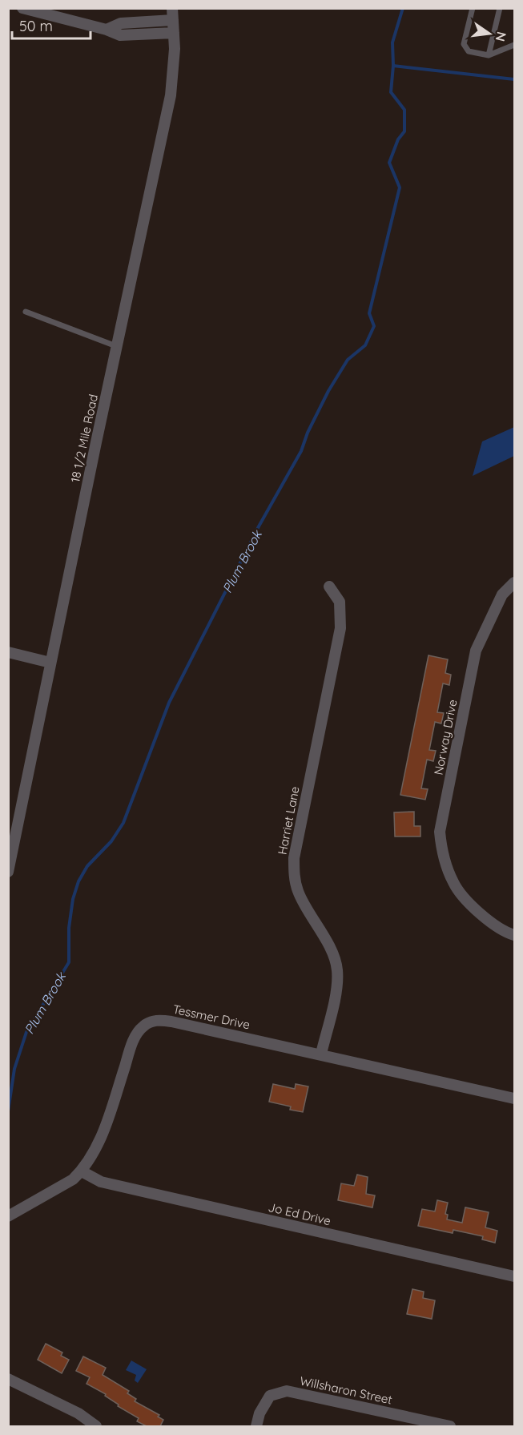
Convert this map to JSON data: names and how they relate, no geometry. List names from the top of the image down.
{
  "streets": {
    "street": [
      "18 1/2 Mile Road",
      "Norway Drive",
      "Harriet Lane",
      "Tessmer Drive",
      "Jo Ed Drive",
      "Willsharon Street"
    ]
  },
  "crossings": [
    ["Harriet Lane", "Tessmer Drive"],
    ["Tessmer Drive", "Jo Ed Drive"]
  ],
  "water": ["Plum Brook"],
  "scale_bar": "50 m",
  "north": "right"
}
